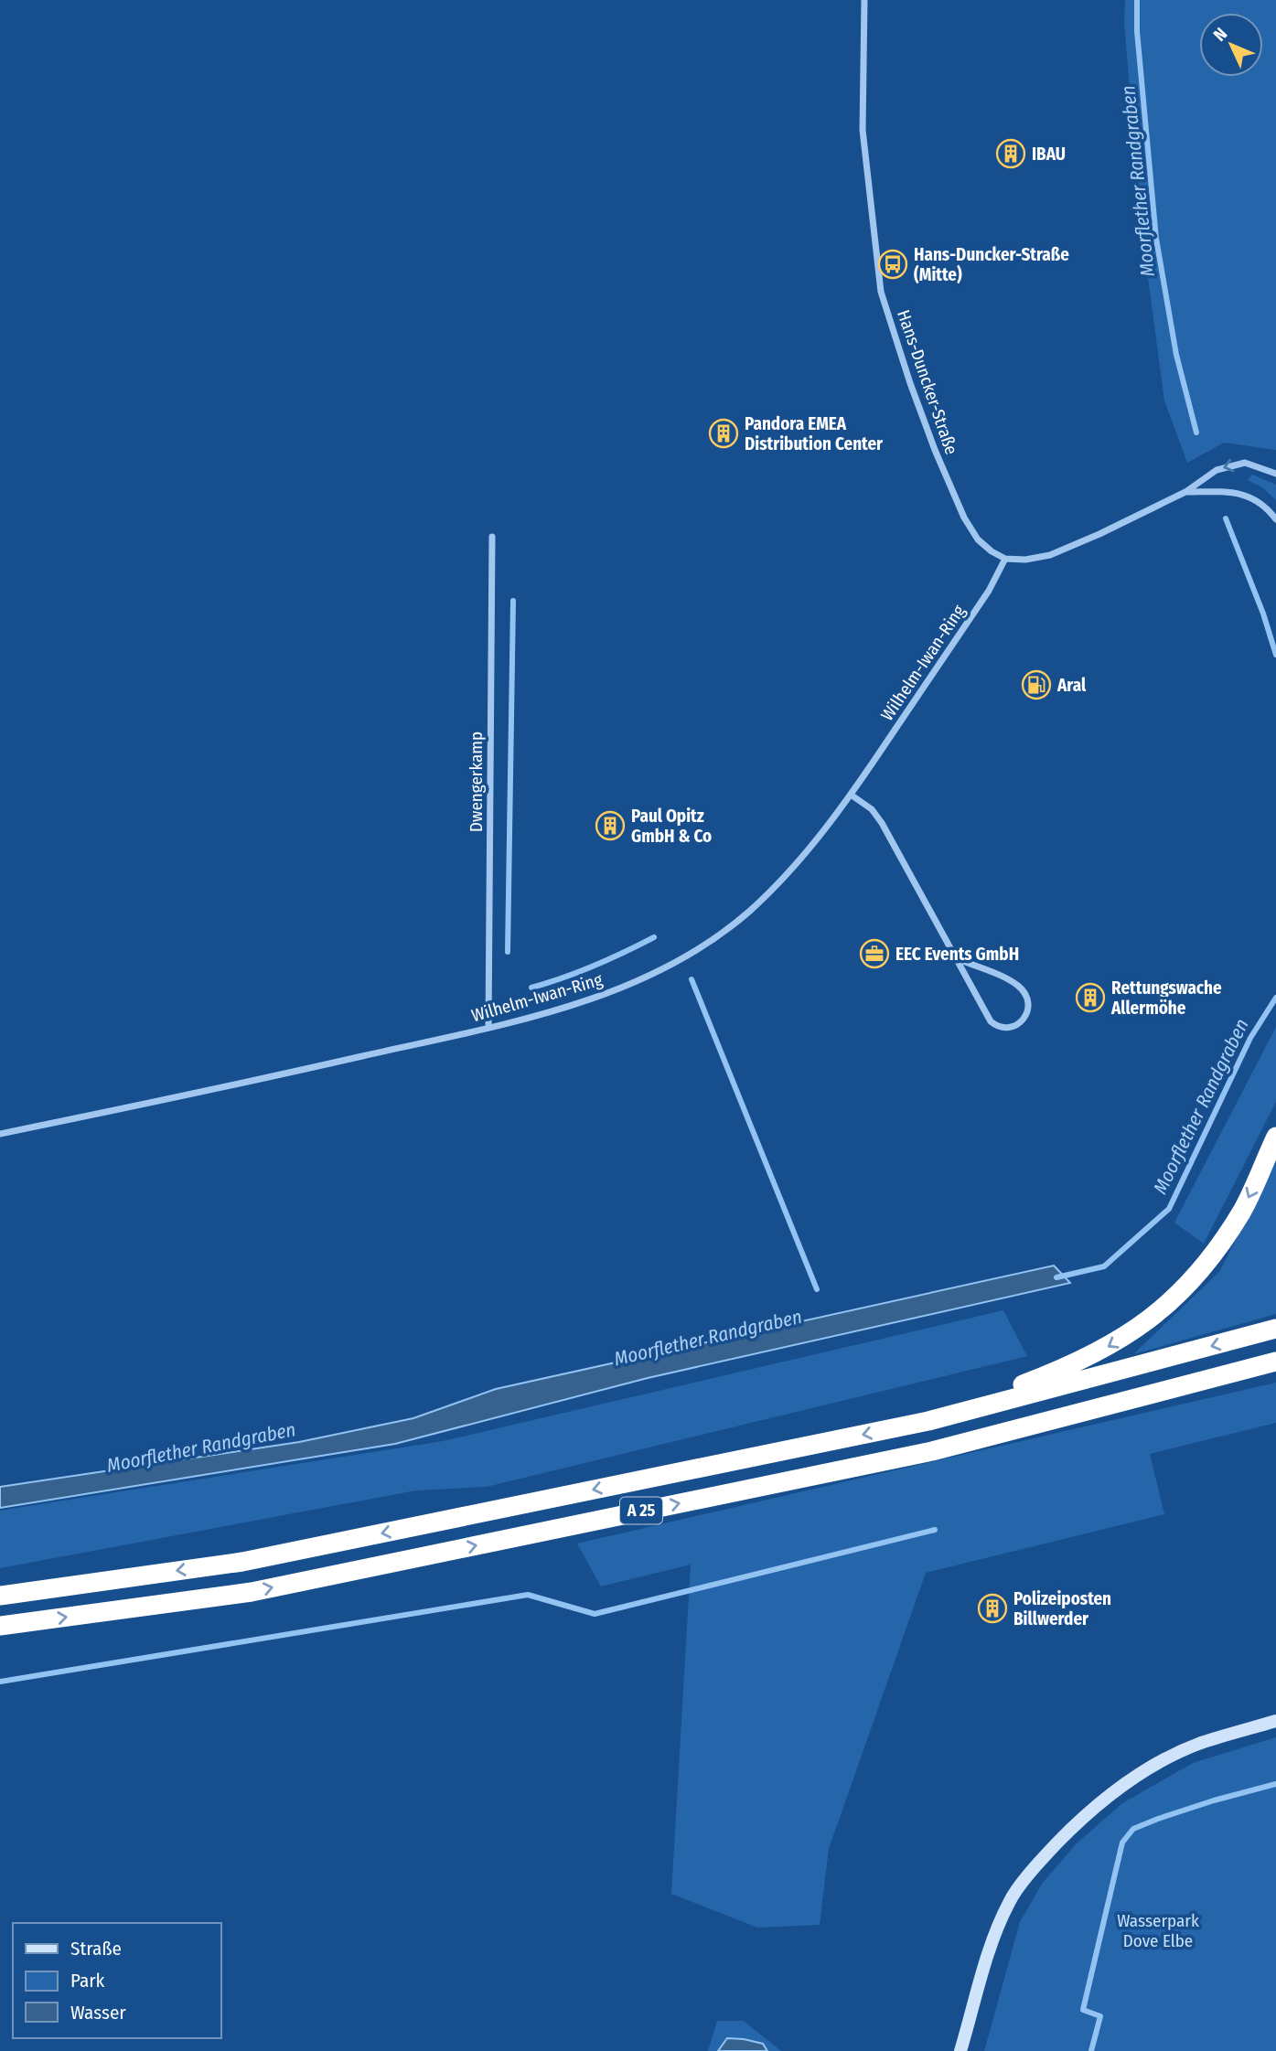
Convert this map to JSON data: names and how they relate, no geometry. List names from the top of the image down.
{
  "streets": {
    "highway": ["A 25"],
    "street": ["Hans-Duncker-Straße", "Wilhelm-Iwan-Ring", "Dwengerkamp"]
  },
  "crossings": [
    ["Hans-Duncker-Straße", "Wilhelm-Iwan-Ring"],
    ["Wilhelm-Iwan-Ring", "Dwengerkamp"]
  ],
  "water": ["Moorflether Randgraben"],
  "parks": ["Wasserpark Dove Elbe"],
  "places": {
    "building": [
      "IBAU",
      "Pandora EMEA Distribution Center",
      "Paul Opitz GmbH & Co",
      "Rettungswache Allermöhe",
      "Polizeiposten Billwerder"
    ],
    "bus stop": ["Hans-Duncker-Straße (Mitte)"],
    "fuel station": ["Aral"],
    "office": ["EEC Events GmbH"]
  },
  "legend": ["Straße", "Park", "Wasser"],
  "north": "top left"
}
